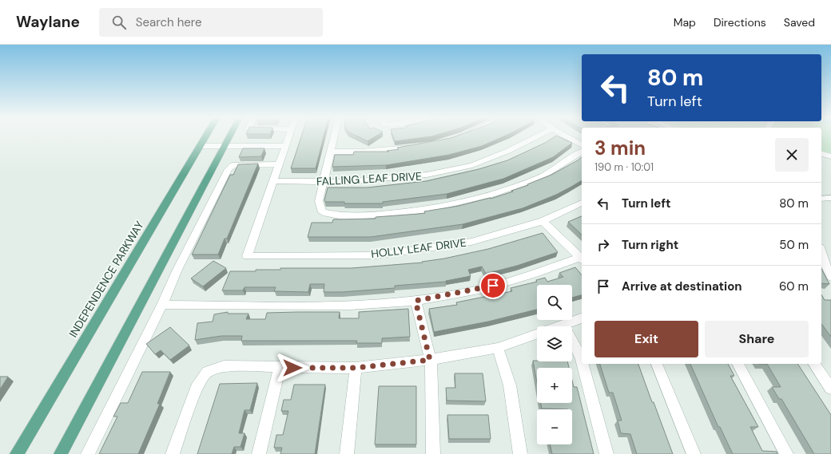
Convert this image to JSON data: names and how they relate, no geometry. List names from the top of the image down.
{
  "streets": {
    "main road": ["INDEPENDENCE PARKWAY"],
    "street": ["FALLING LEAF DRIVE", "HOLLY LEAF DRIVE"]
  },
  "crossings": [
    ["FALLING LEAF DRIVE", "HOLLY LEAF DRIVE"]
  ],
  "page": {
    "header": "Waylane",
    "search": "Search here",
    "nav": ["Map", "Directions", "Saved"],
    "turn": ["80 m", "Turn left"],
    "heading": ["3 min", "190 m · 10:01"],
    "list": [
      {
        "name": "Turn left",
        "value": "80 m"
      },
      {
        "name": "Turn right",
        "value": "50 m"
      },
      {
        "name": "Arrive at destination",
        "value": "60 m"
      }
    ],
    "map_buttons": ["+", "−"],
    "buttons": ["Exit", "Share"]
  }
}
